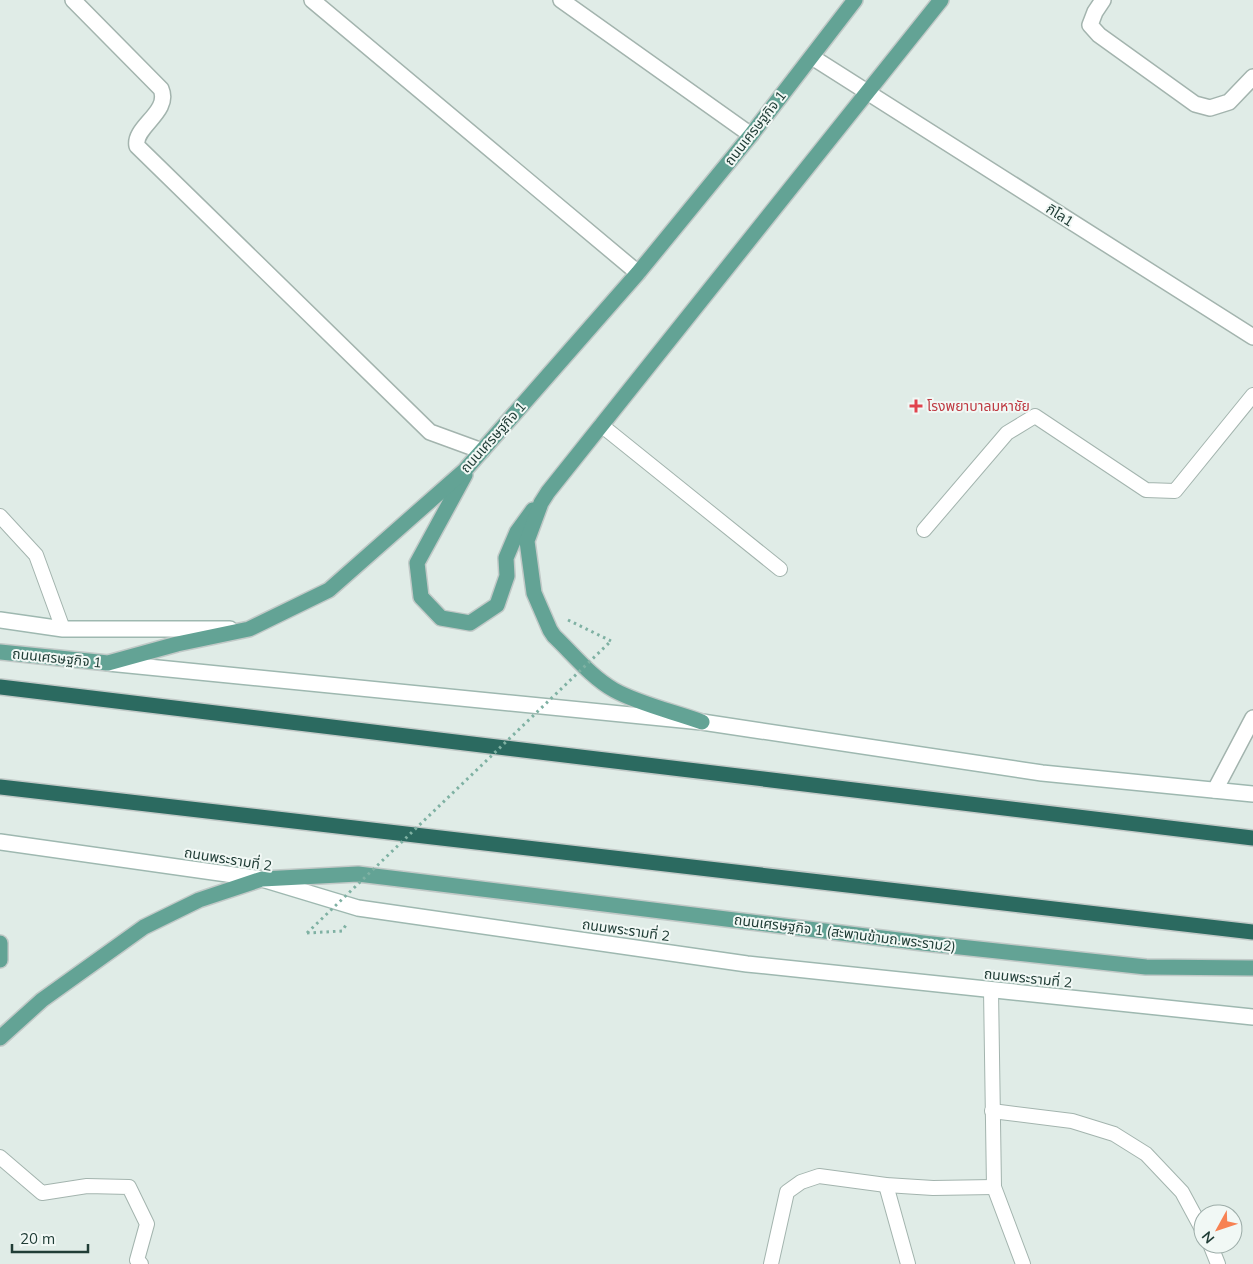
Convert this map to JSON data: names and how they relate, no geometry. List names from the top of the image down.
{
  "streets": {
    "main road": [
      "ถนนเศรษฐกิจ 1",
      "กิโล1",
      "ถนนพระรามที่ 2",
      "ถนนเศรษฐกิจ 1 (สะพานข้ามถ.พระราม2)"
    ]
  },
  "crossings": [
    ["ถนนเศรษฐกิจ 1", "กิโล1"],
    ["ถนนพระรามที่ 2", "ถนนเศรษฐกิจ 1 (สะพานข้ามถ.พระราม2)"]
  ],
  "places": {
    "health": ["โรงพยาบาลมหาชัย"]
  },
  "scale_bar": "20 m",
  "north": "bottom left"
}
